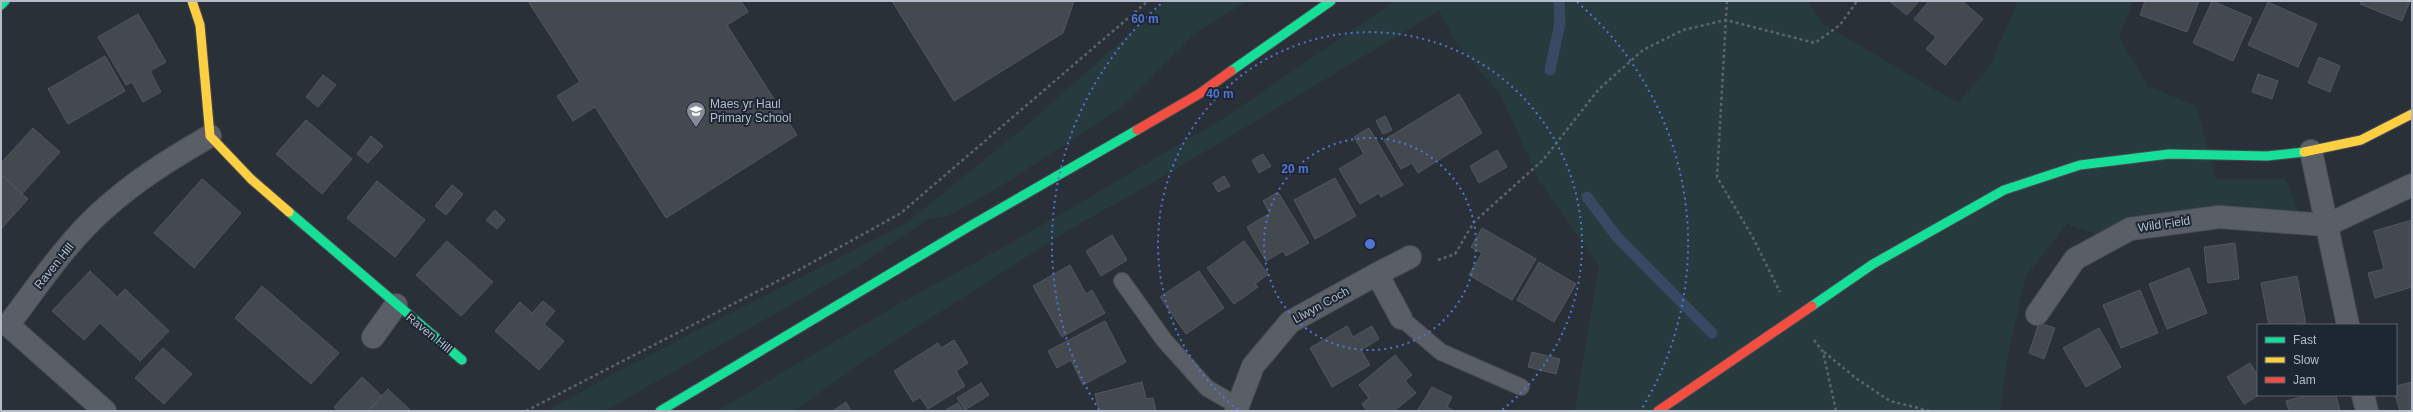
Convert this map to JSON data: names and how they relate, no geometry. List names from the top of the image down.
{
  "streets": {
    "street": ["Wild Field", "Raven Hill", "Llwyn Coch"]
  },
  "places": {
    "school or university": ["Maes yr Haul Primary School"]
  },
  "legend": ["Fast", "Slow", "Jam"],
  "rings": ["60 m", "40 m", "20 m"]
}
